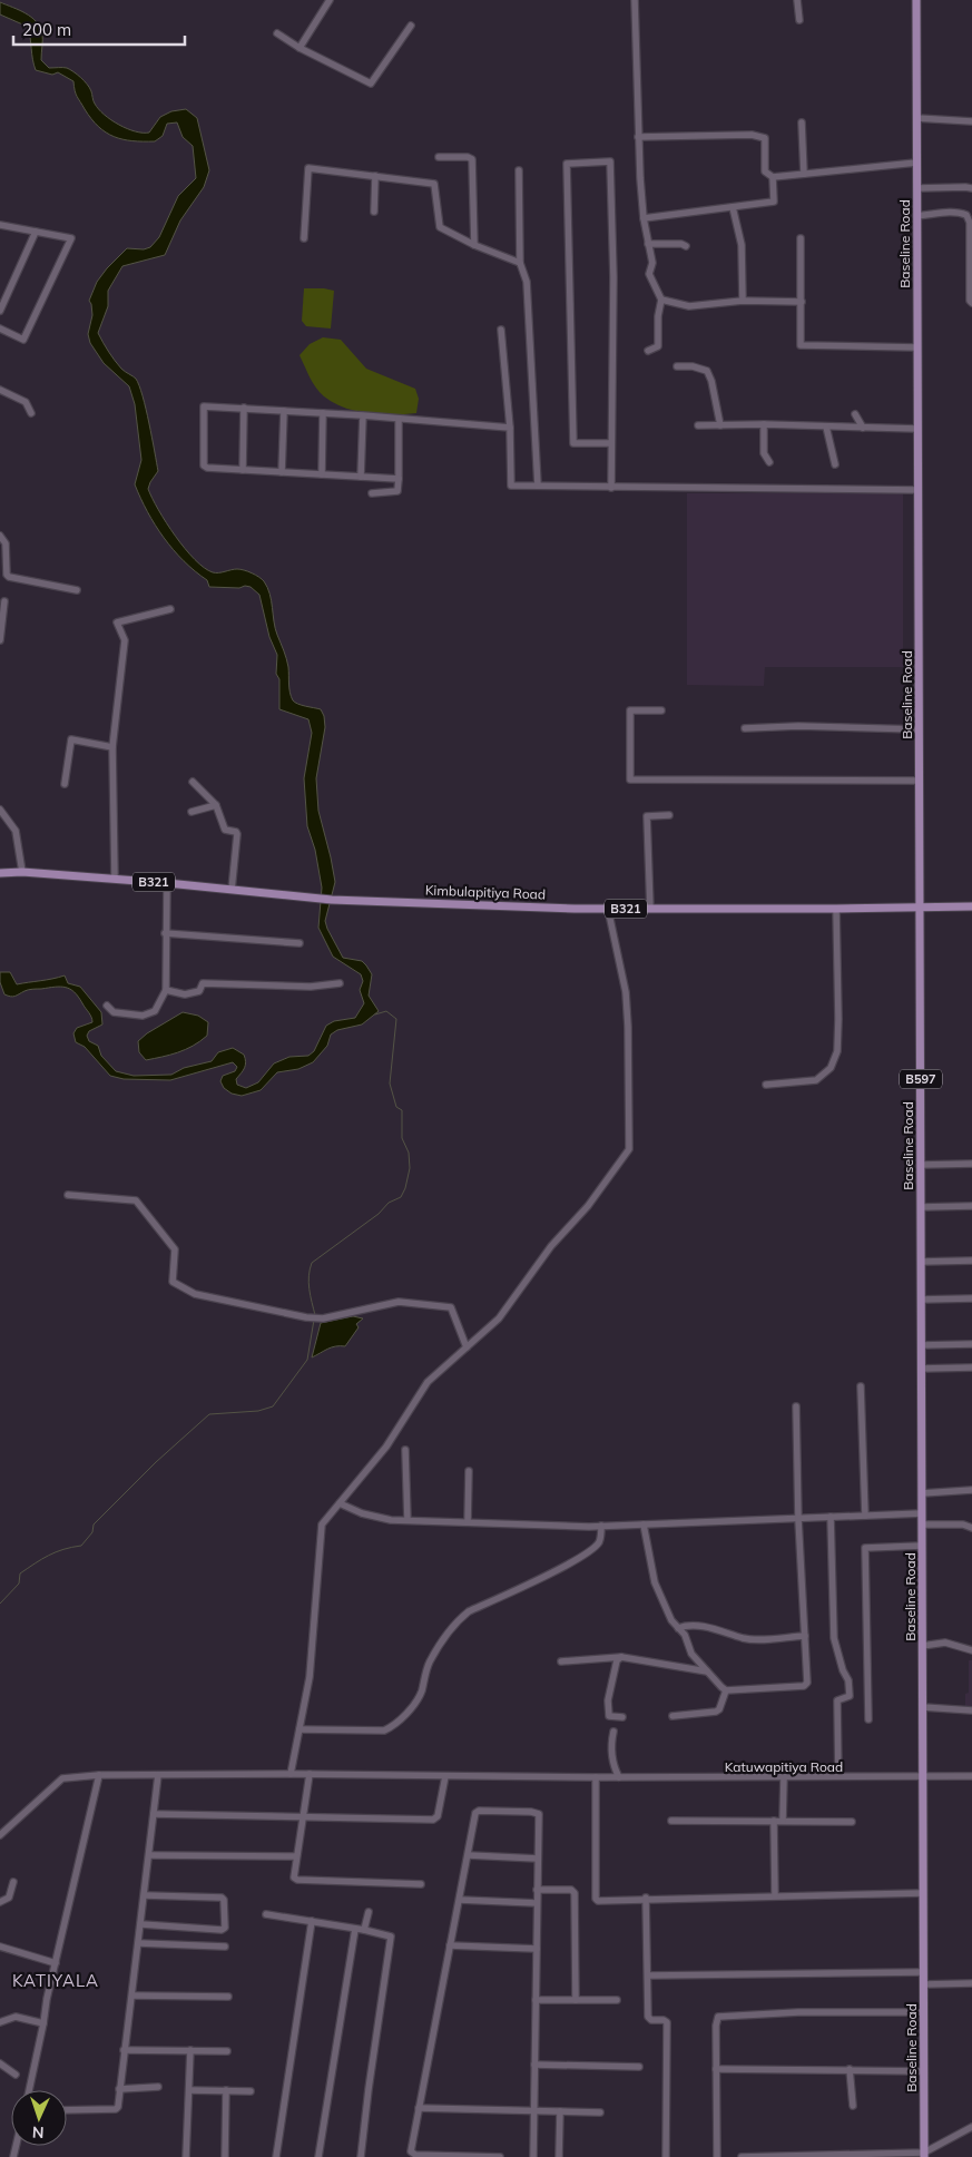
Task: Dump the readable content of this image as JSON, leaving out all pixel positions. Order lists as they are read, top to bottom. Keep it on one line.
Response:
{"streets":{"main road":["Baseline Road","B321","Kimbulapitiya Road","B597"],"street":["Katuwapitiya Road"]},"crossings":[["Baseline Road","Kimbulapitiya Road"],["Baseline Road","Katuwapitiya Road"]],"districts":["KATIYALA"],"scale_bar":"200 m","north":"bottom"}
